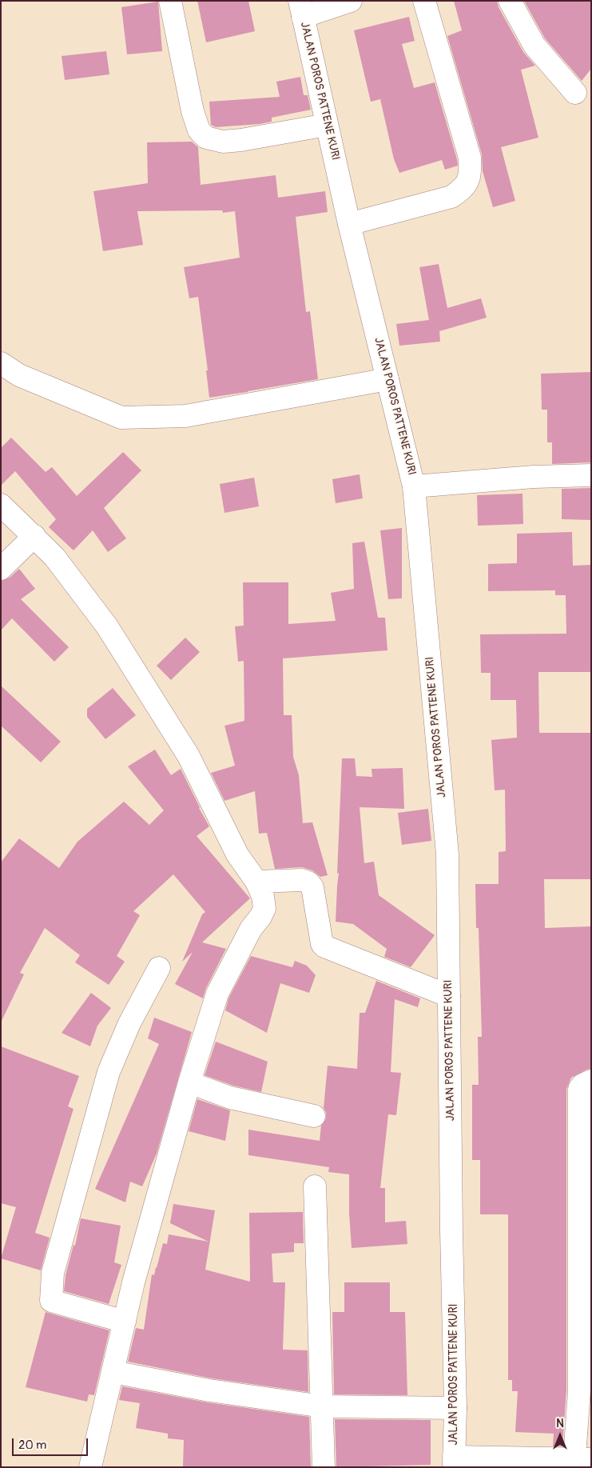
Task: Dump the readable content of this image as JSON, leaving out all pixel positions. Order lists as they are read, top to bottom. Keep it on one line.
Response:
{"streets":{"street":["JALAN POROS PATTENE KURI"]},"scale_bar":"20 m","north":"top"}
